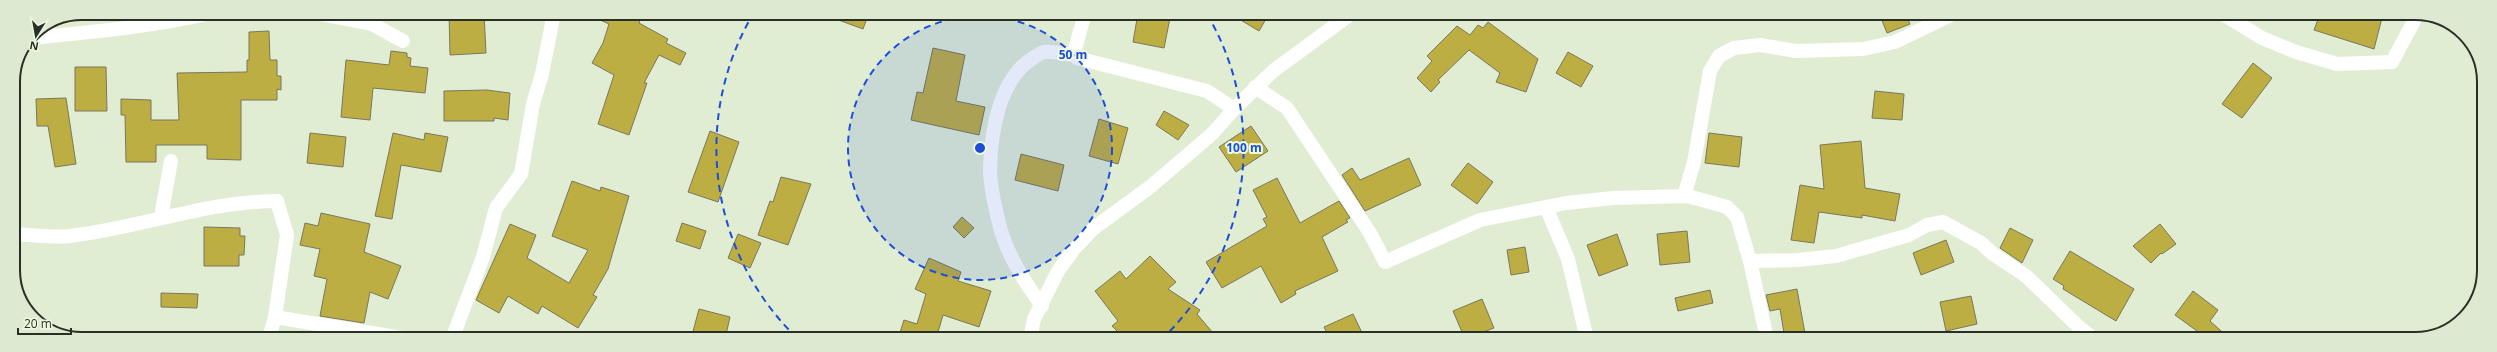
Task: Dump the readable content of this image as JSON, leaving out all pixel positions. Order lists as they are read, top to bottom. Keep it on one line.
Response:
{"scale_bar":"20 m","north":"bottom","rings":["50 m","100 m"]}
